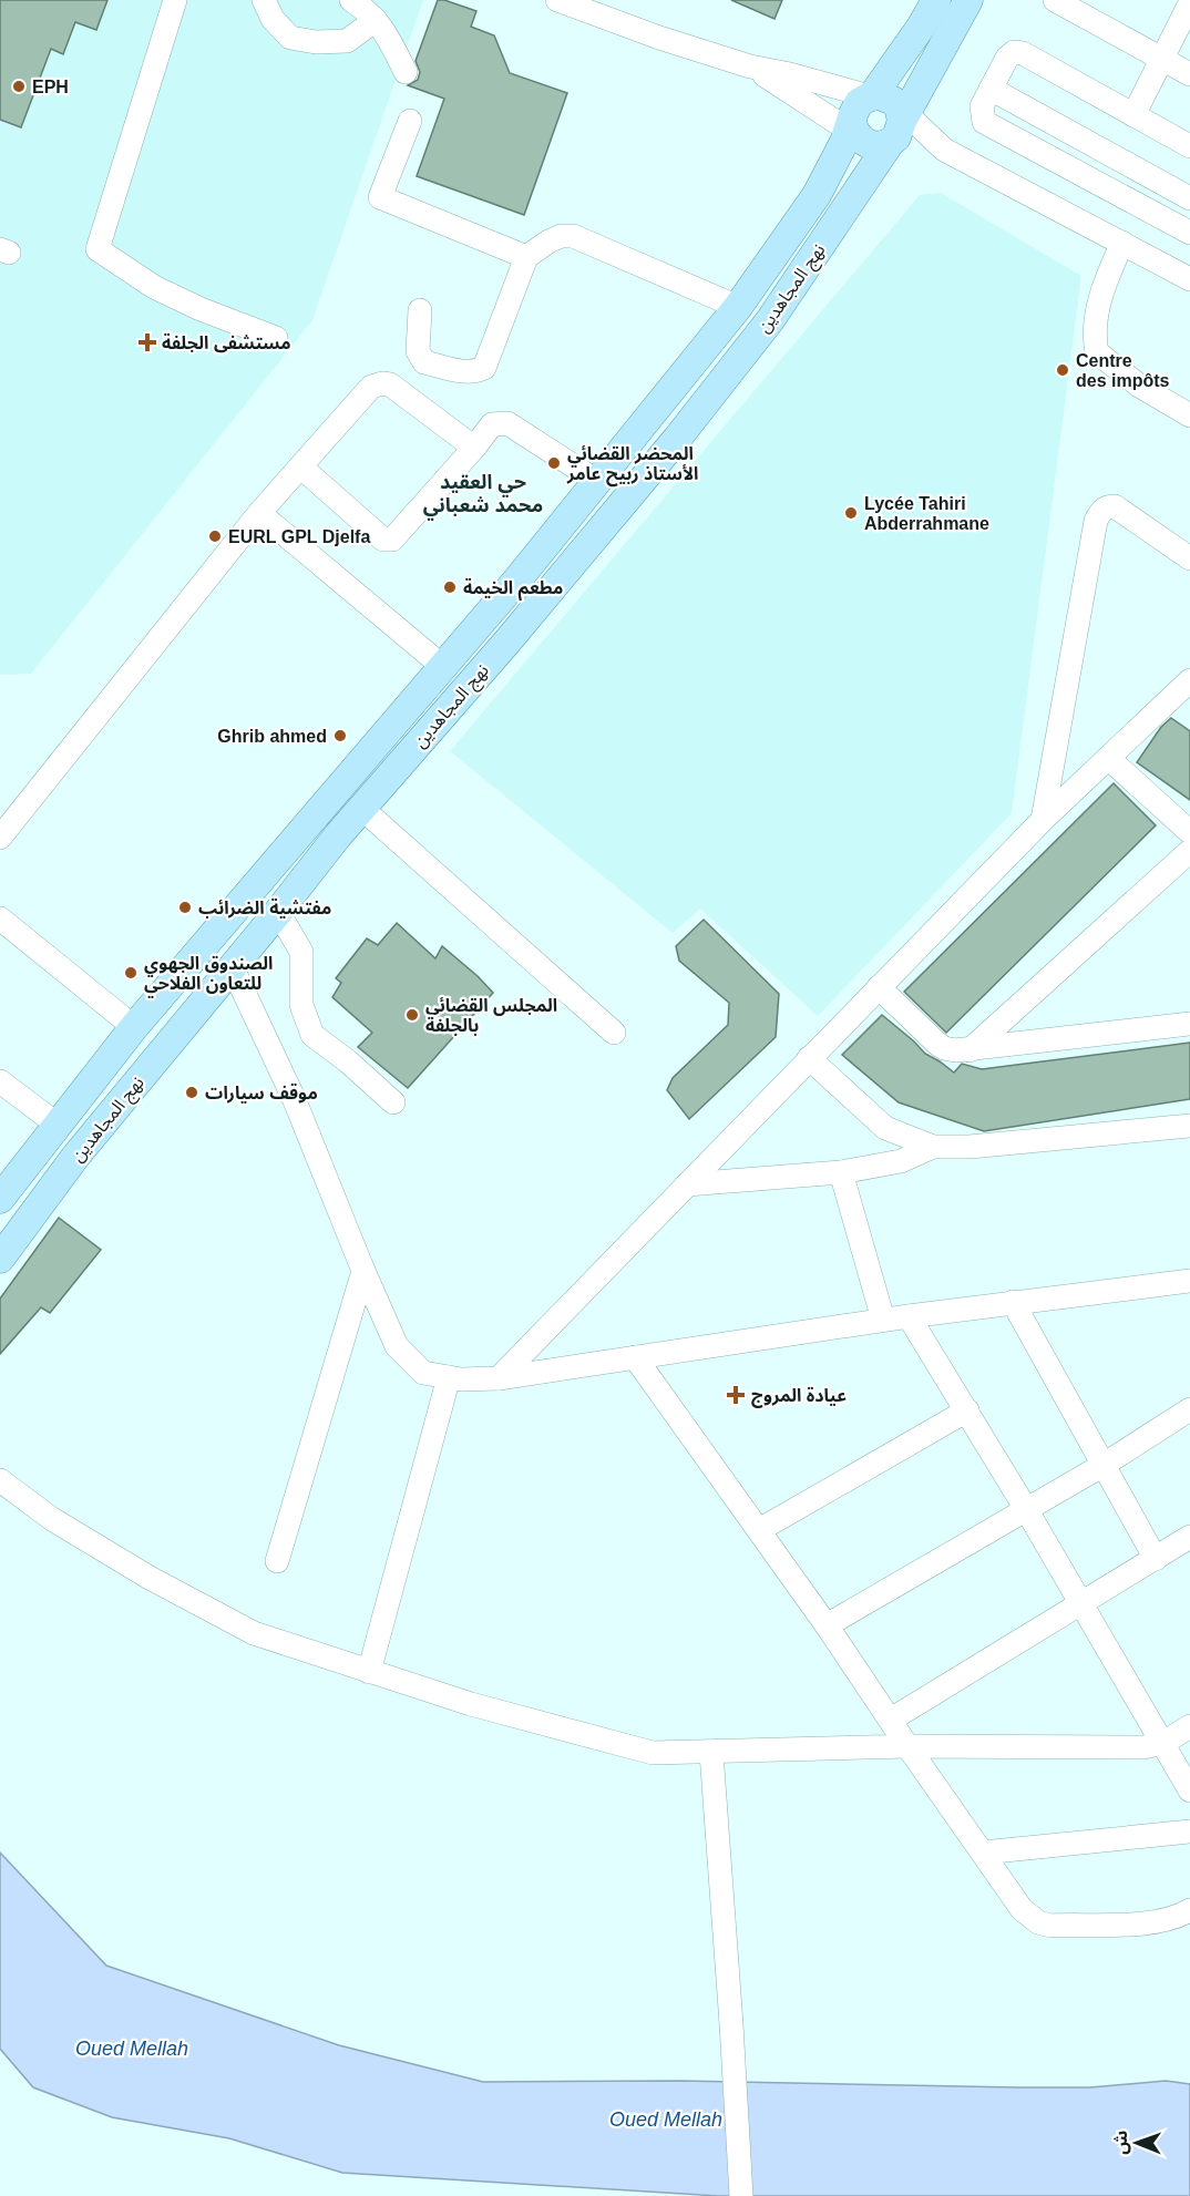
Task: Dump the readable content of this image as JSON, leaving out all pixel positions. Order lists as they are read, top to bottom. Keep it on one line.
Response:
{"streets":{"main road":["نهج المجاهدين"]},"districts":["حي العقيد محمد شعباني"],"water":["Oued Mellah"],"places":{"other":["EPH","Centre des impôts","المحضر القضائي الأستاذ ربيح عامر","Lycée Tahiri Abderrahmane","EURL GPL Djelfa","مطعم الخيمة","Ghrib ahmed","مفتشية الضرائب","الصندوق الجهوي للتعاون الفلاحي","المجلس القضائي بالجلفة","موقف سيارات"],"health":["مستشفى الجلفة","عيادة المروج"]},"north":"left"}
